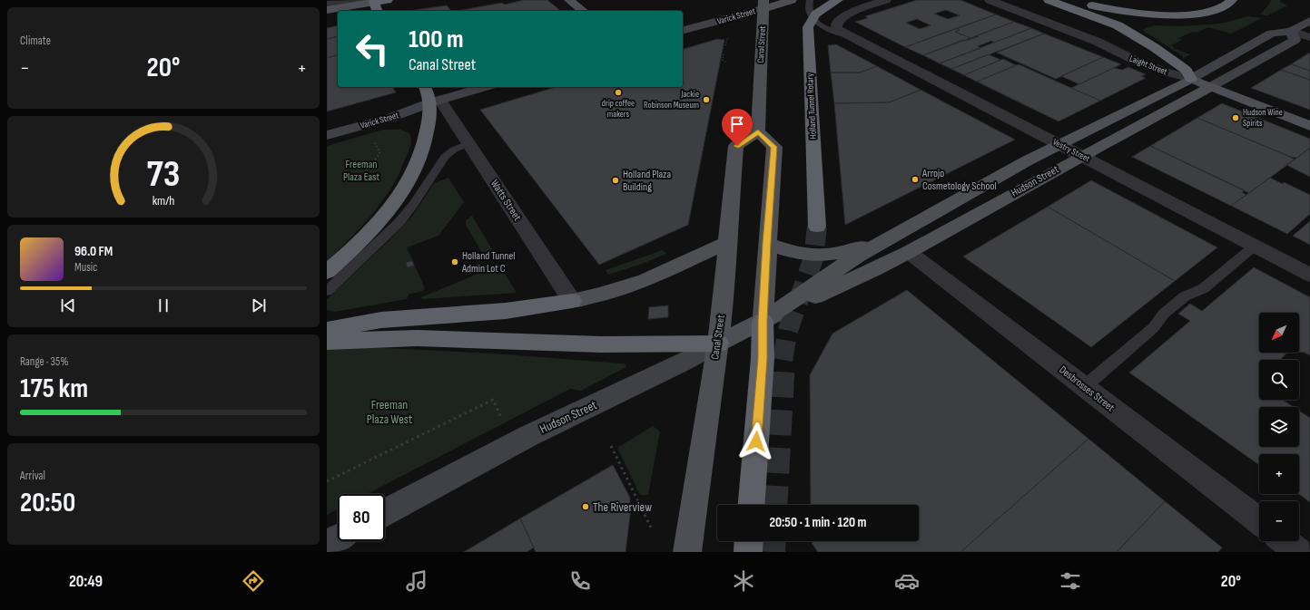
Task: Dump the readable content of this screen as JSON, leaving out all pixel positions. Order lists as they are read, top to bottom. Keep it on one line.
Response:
{"streets":{"highway":["Holland Tunnel Rotary","Watts Street"],"main road":["Varick Street","Canal Street","Laight Street","Hudson Street"],"street":["Vestry Street","Desbrosses Street"]},"crossings":[["Varick Street","Canal Street"],["Varick Street","Watts Street"],["Canal Street","Hudson Street"],["Laight Street","Hudson Street"],["Vestry Street","Hudson Street"],["Hudson Street","Desbrosses Street"]],"parks":["Freeman Plaza East","Freeman Plaza West"],"places":["drip coffee makers","Jackie Robinson Museum","Hudson Wine Spirits","Arrojo Cosmetology School","Holland Plaza Building","Holland Tunnel Admin Lot C","The Riverview"],"north":"bottom left","page":{"tile":["Climate",["Range · 35%","175 km"],["Arrival","20:50"]],"turn":["100 m","Canal Street"],"heat":["−","20°","+"],"song":["96.0 FM","Music"],"map_buttons":["+","−"],"limit":"80","trip":"20:50 · 1 min · 120 m","tabs":["20:49","20°"],"gauge":["73","km/h"]}}
